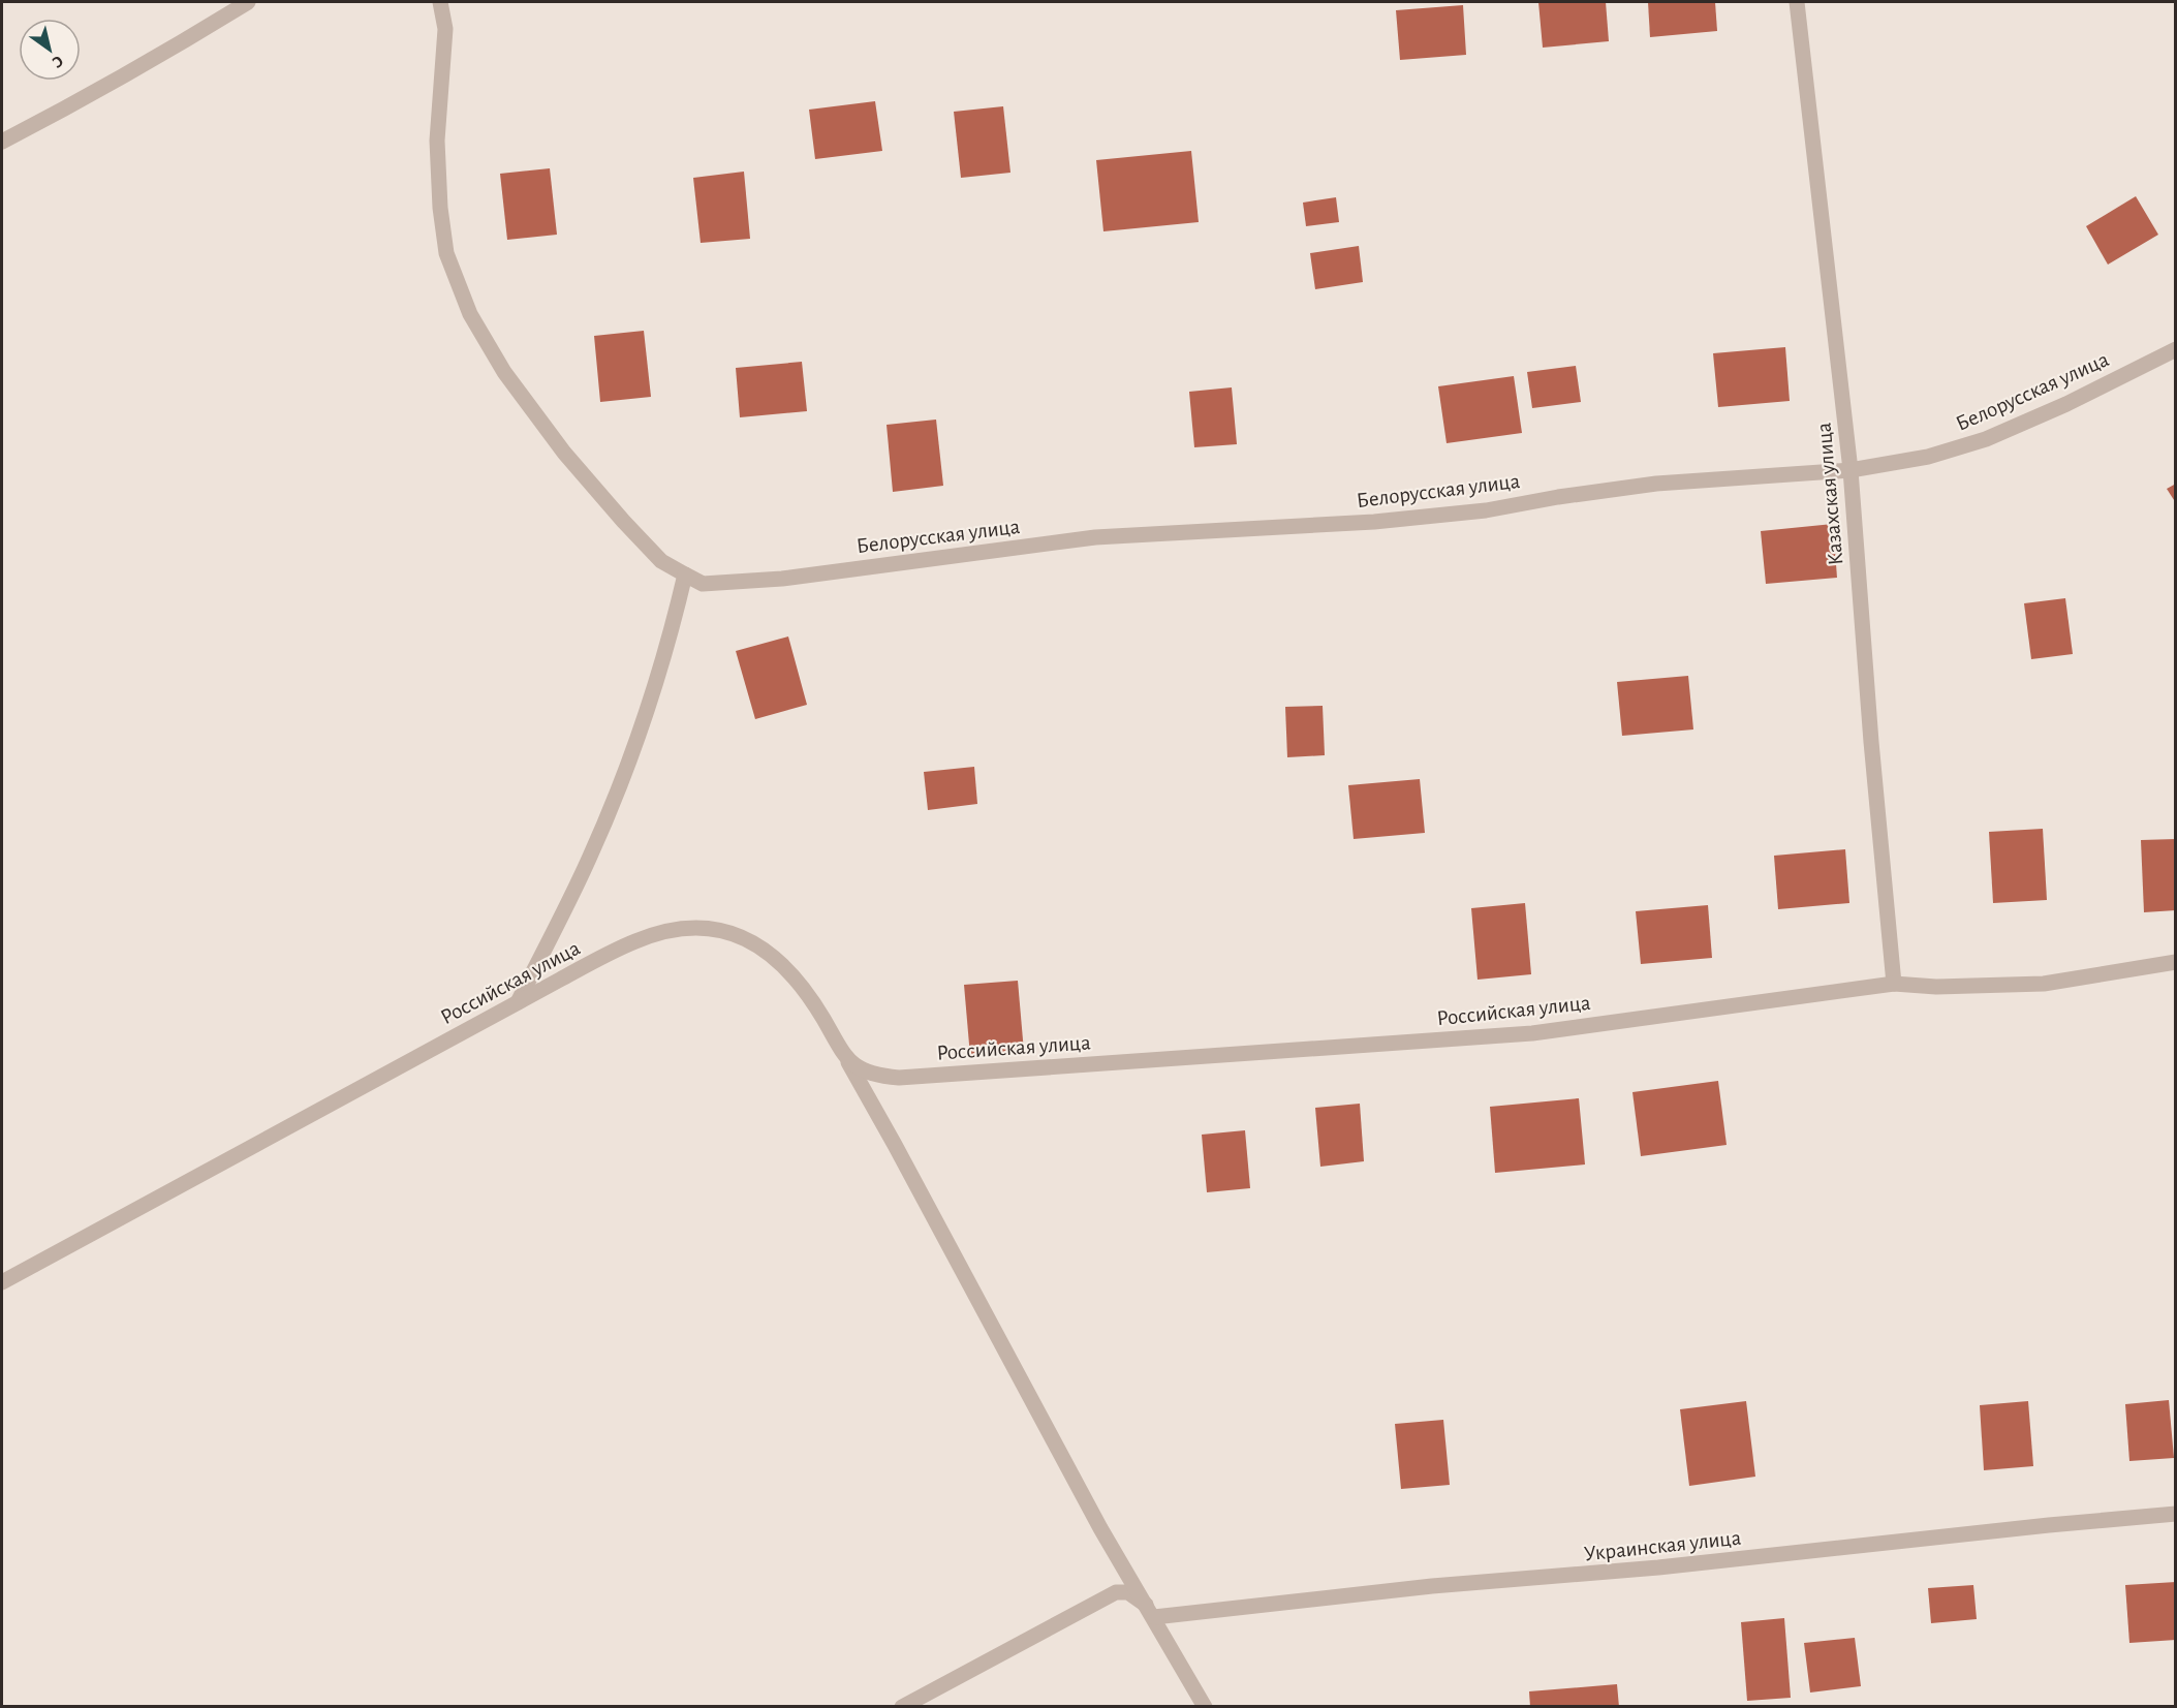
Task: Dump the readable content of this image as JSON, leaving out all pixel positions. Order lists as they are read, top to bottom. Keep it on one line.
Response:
{"streets":{"street":["Белорусская улица","Казахская улица","Российская улица","Украинская улица"]},"crossings":[["Белорусская улица","Казахская улица"],["Казахская улица","Российская улица"]],"north":"bottom right"}
